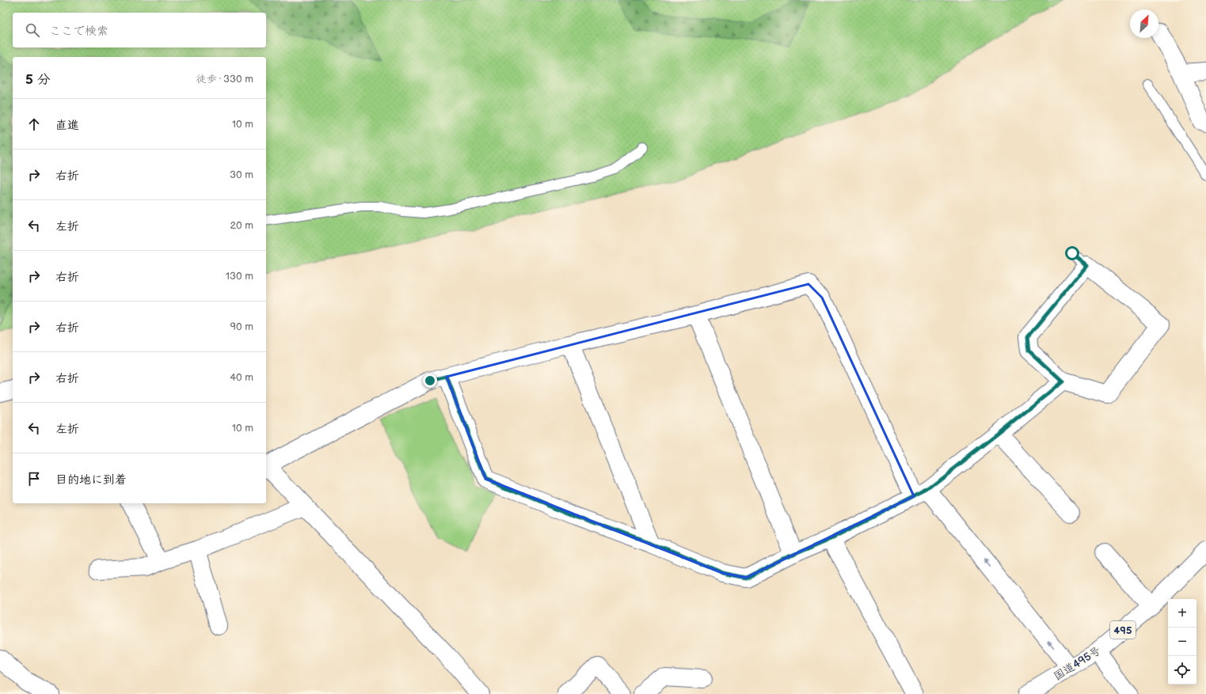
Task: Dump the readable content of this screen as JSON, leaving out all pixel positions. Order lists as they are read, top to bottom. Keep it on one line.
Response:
{"streets":{"main road":["495","国道495号"]},"north":"top right","page":{"search":"ここで検索","heading":["5 分","徒歩 · 330 m"],"list":[["直進","10 m"],["右折","30 m"],["左折","20 m"],["右折","130 m"],["右折","90 m"],["右折","40 m"],["左折","10 m"],"目的地に到着"],"map_buttons":["+","−"]}}
